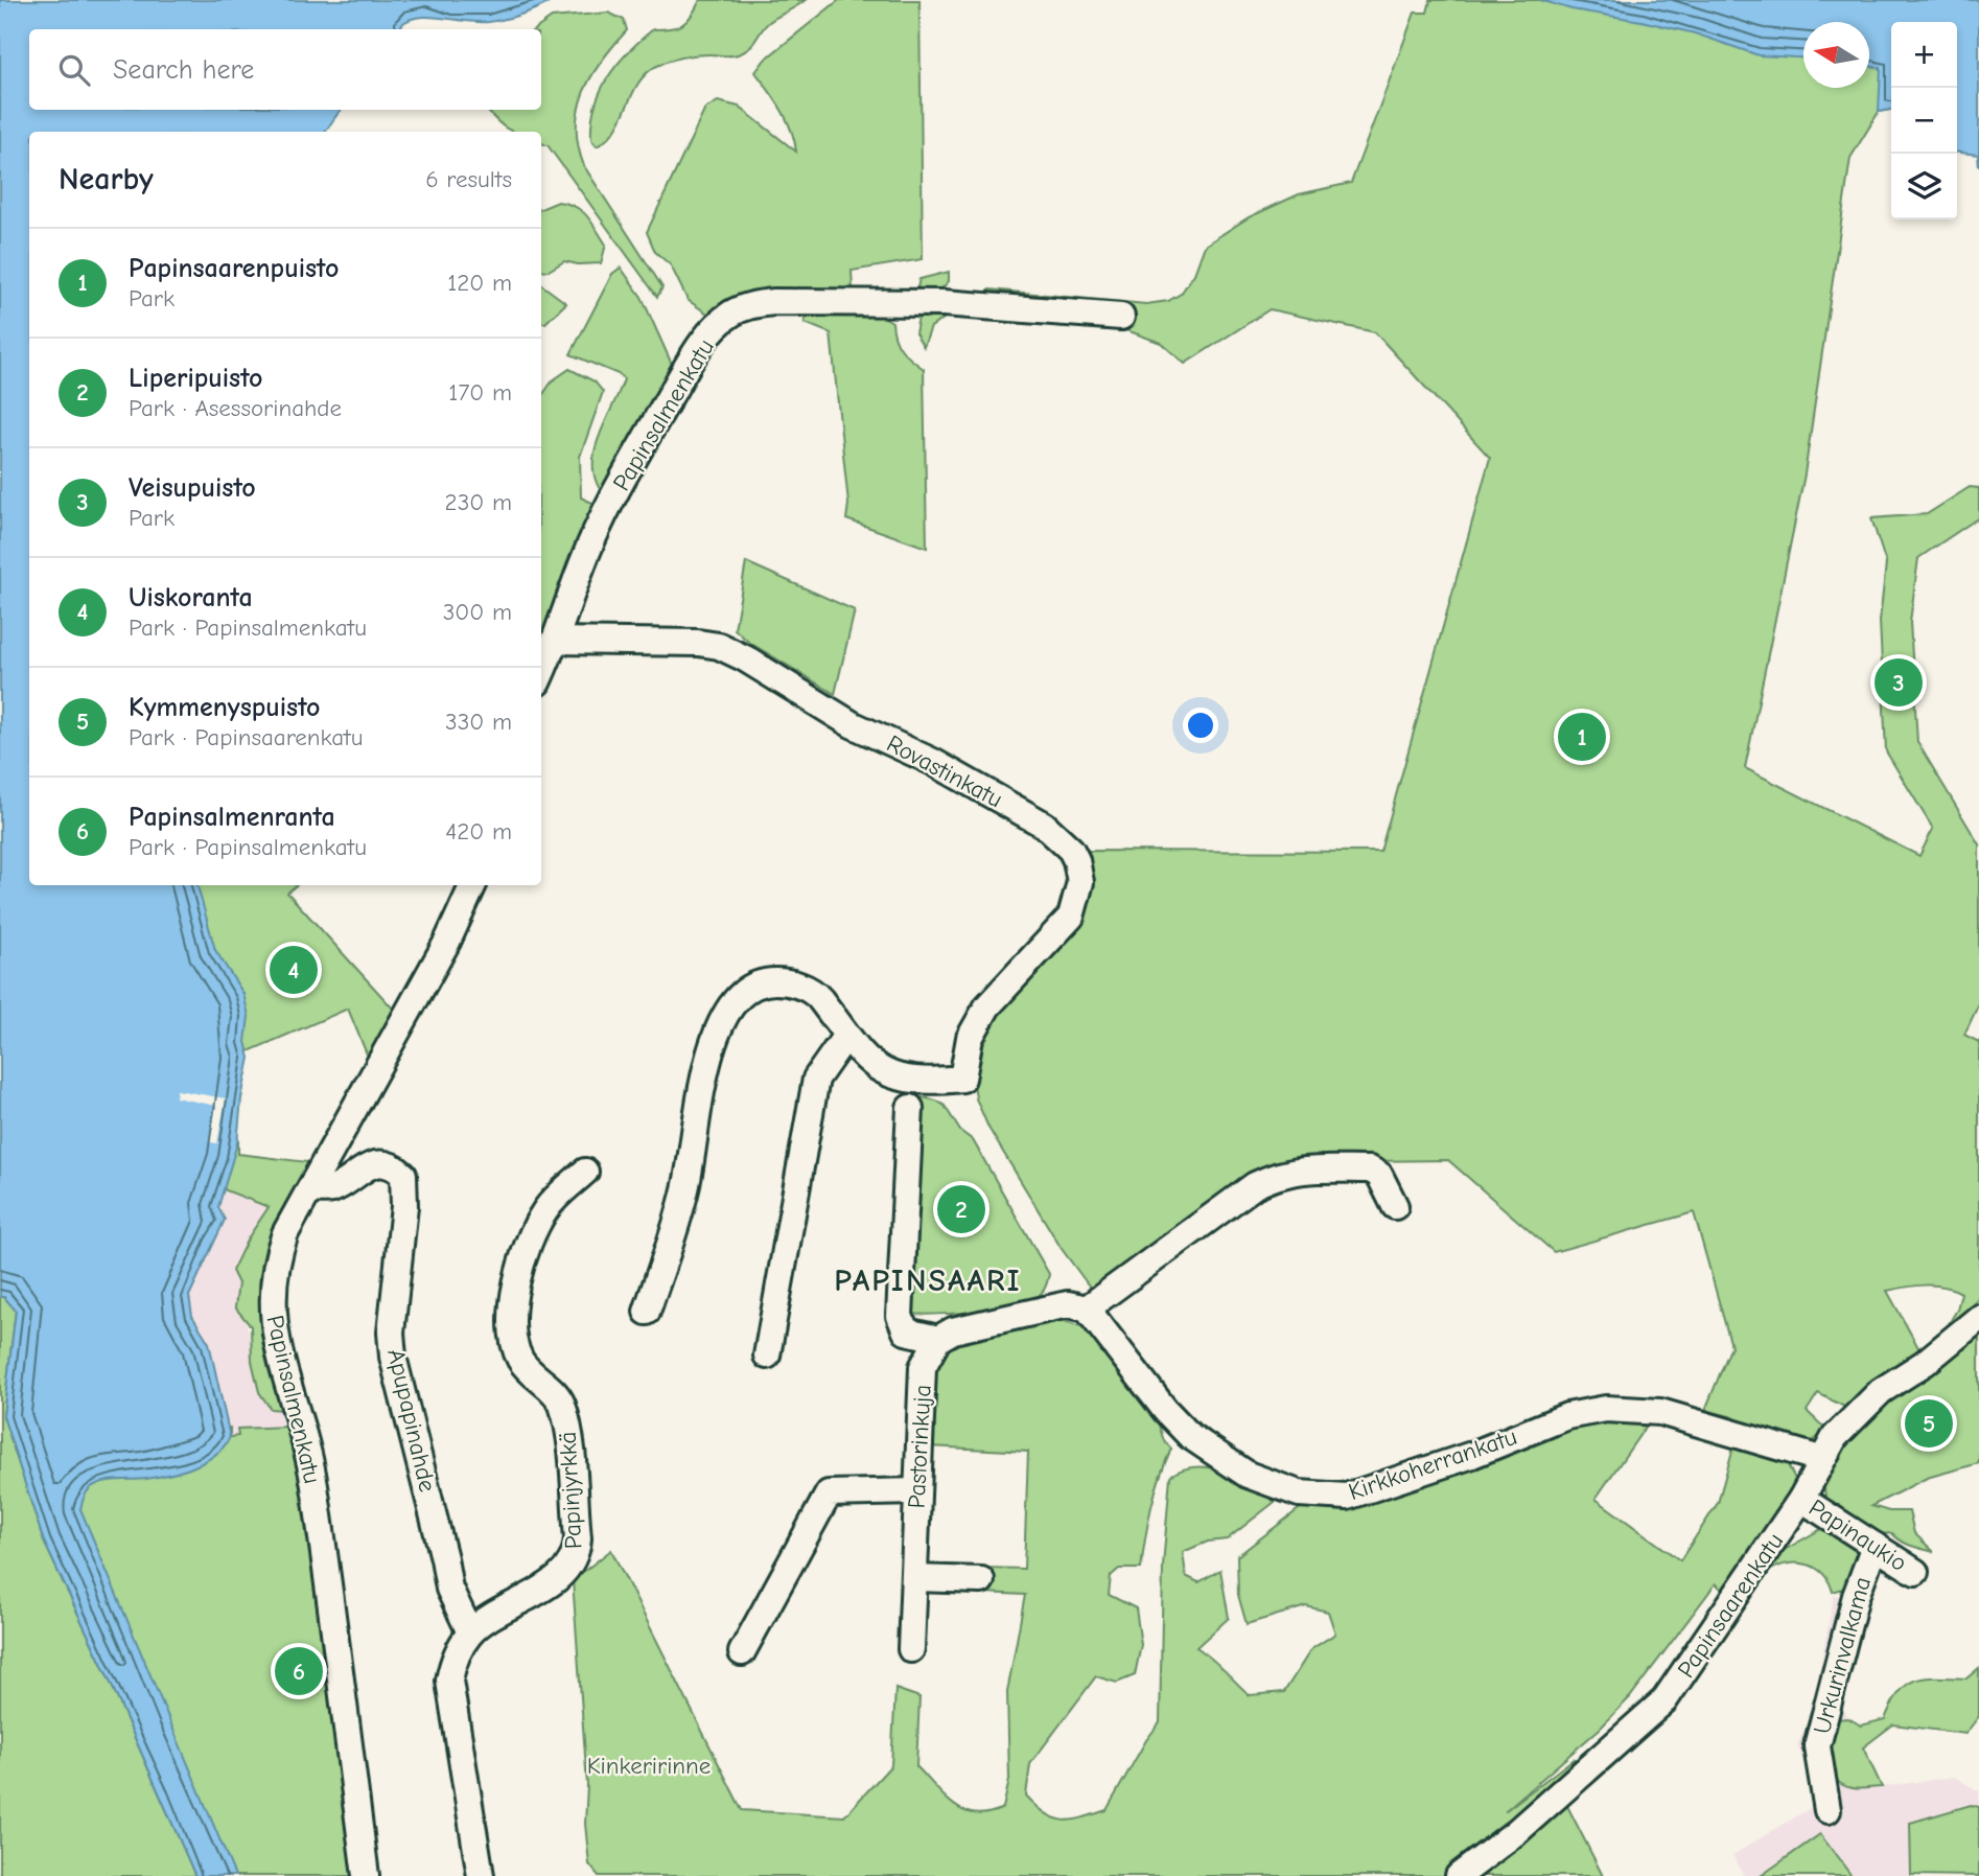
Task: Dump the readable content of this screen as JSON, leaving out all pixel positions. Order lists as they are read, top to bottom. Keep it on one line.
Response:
{"streets":{"street":["Papinsalmenkatu","Rovastinkatu","Apupapinahde","Pastorinkuja","Kirkkoherrankatu","Papinjyrkkä","Papinaukio","Papinsaarenkatu","Urkurinvalkama"]},"crossings":[["Papinsalmenkatu","Rovastinkatu"],["Papinsalmenkatu","Apupapinahde"],["Apupapinahde","Papinjyrkkä"],["Kirkkoherrankatu","Papinsaarenkatu"],["Papinaukio","Papinsaarenkatu"],["Papinaukio","Urkurinvalkama"]],"districts":["PAPINSAARI"],"parks":["Kinkeririnne"],"north":"left","page":{"map_buttons":["+","−"],"search":"Search here","heading":["Nearby","6 results"],"list":[{"mark":"1","name":"Papinsaarenpuisto","note":"Park","value":"120 m"},{"mark":"2","name":"Liperipuisto","note":"Park · Asessorinahde","value":"170 m"},{"mark":"3","name":"Veisupuisto","note":"Park","value":"230 m"},{"mark":"4","name":"Uiskoranta","note":"Park · Papinsalmenkatu","value":"300 m"},{"mark":"5","name":"Kymmenyspuisto","note":"Park · Papinsaarenkatu","value":"330 m"},{"mark":"6","name":"Papinsalmenranta","note":"Park · Papinsalmenkatu","value":"420 m"}],"pins":["3","1","4","2","5","6"]}}
